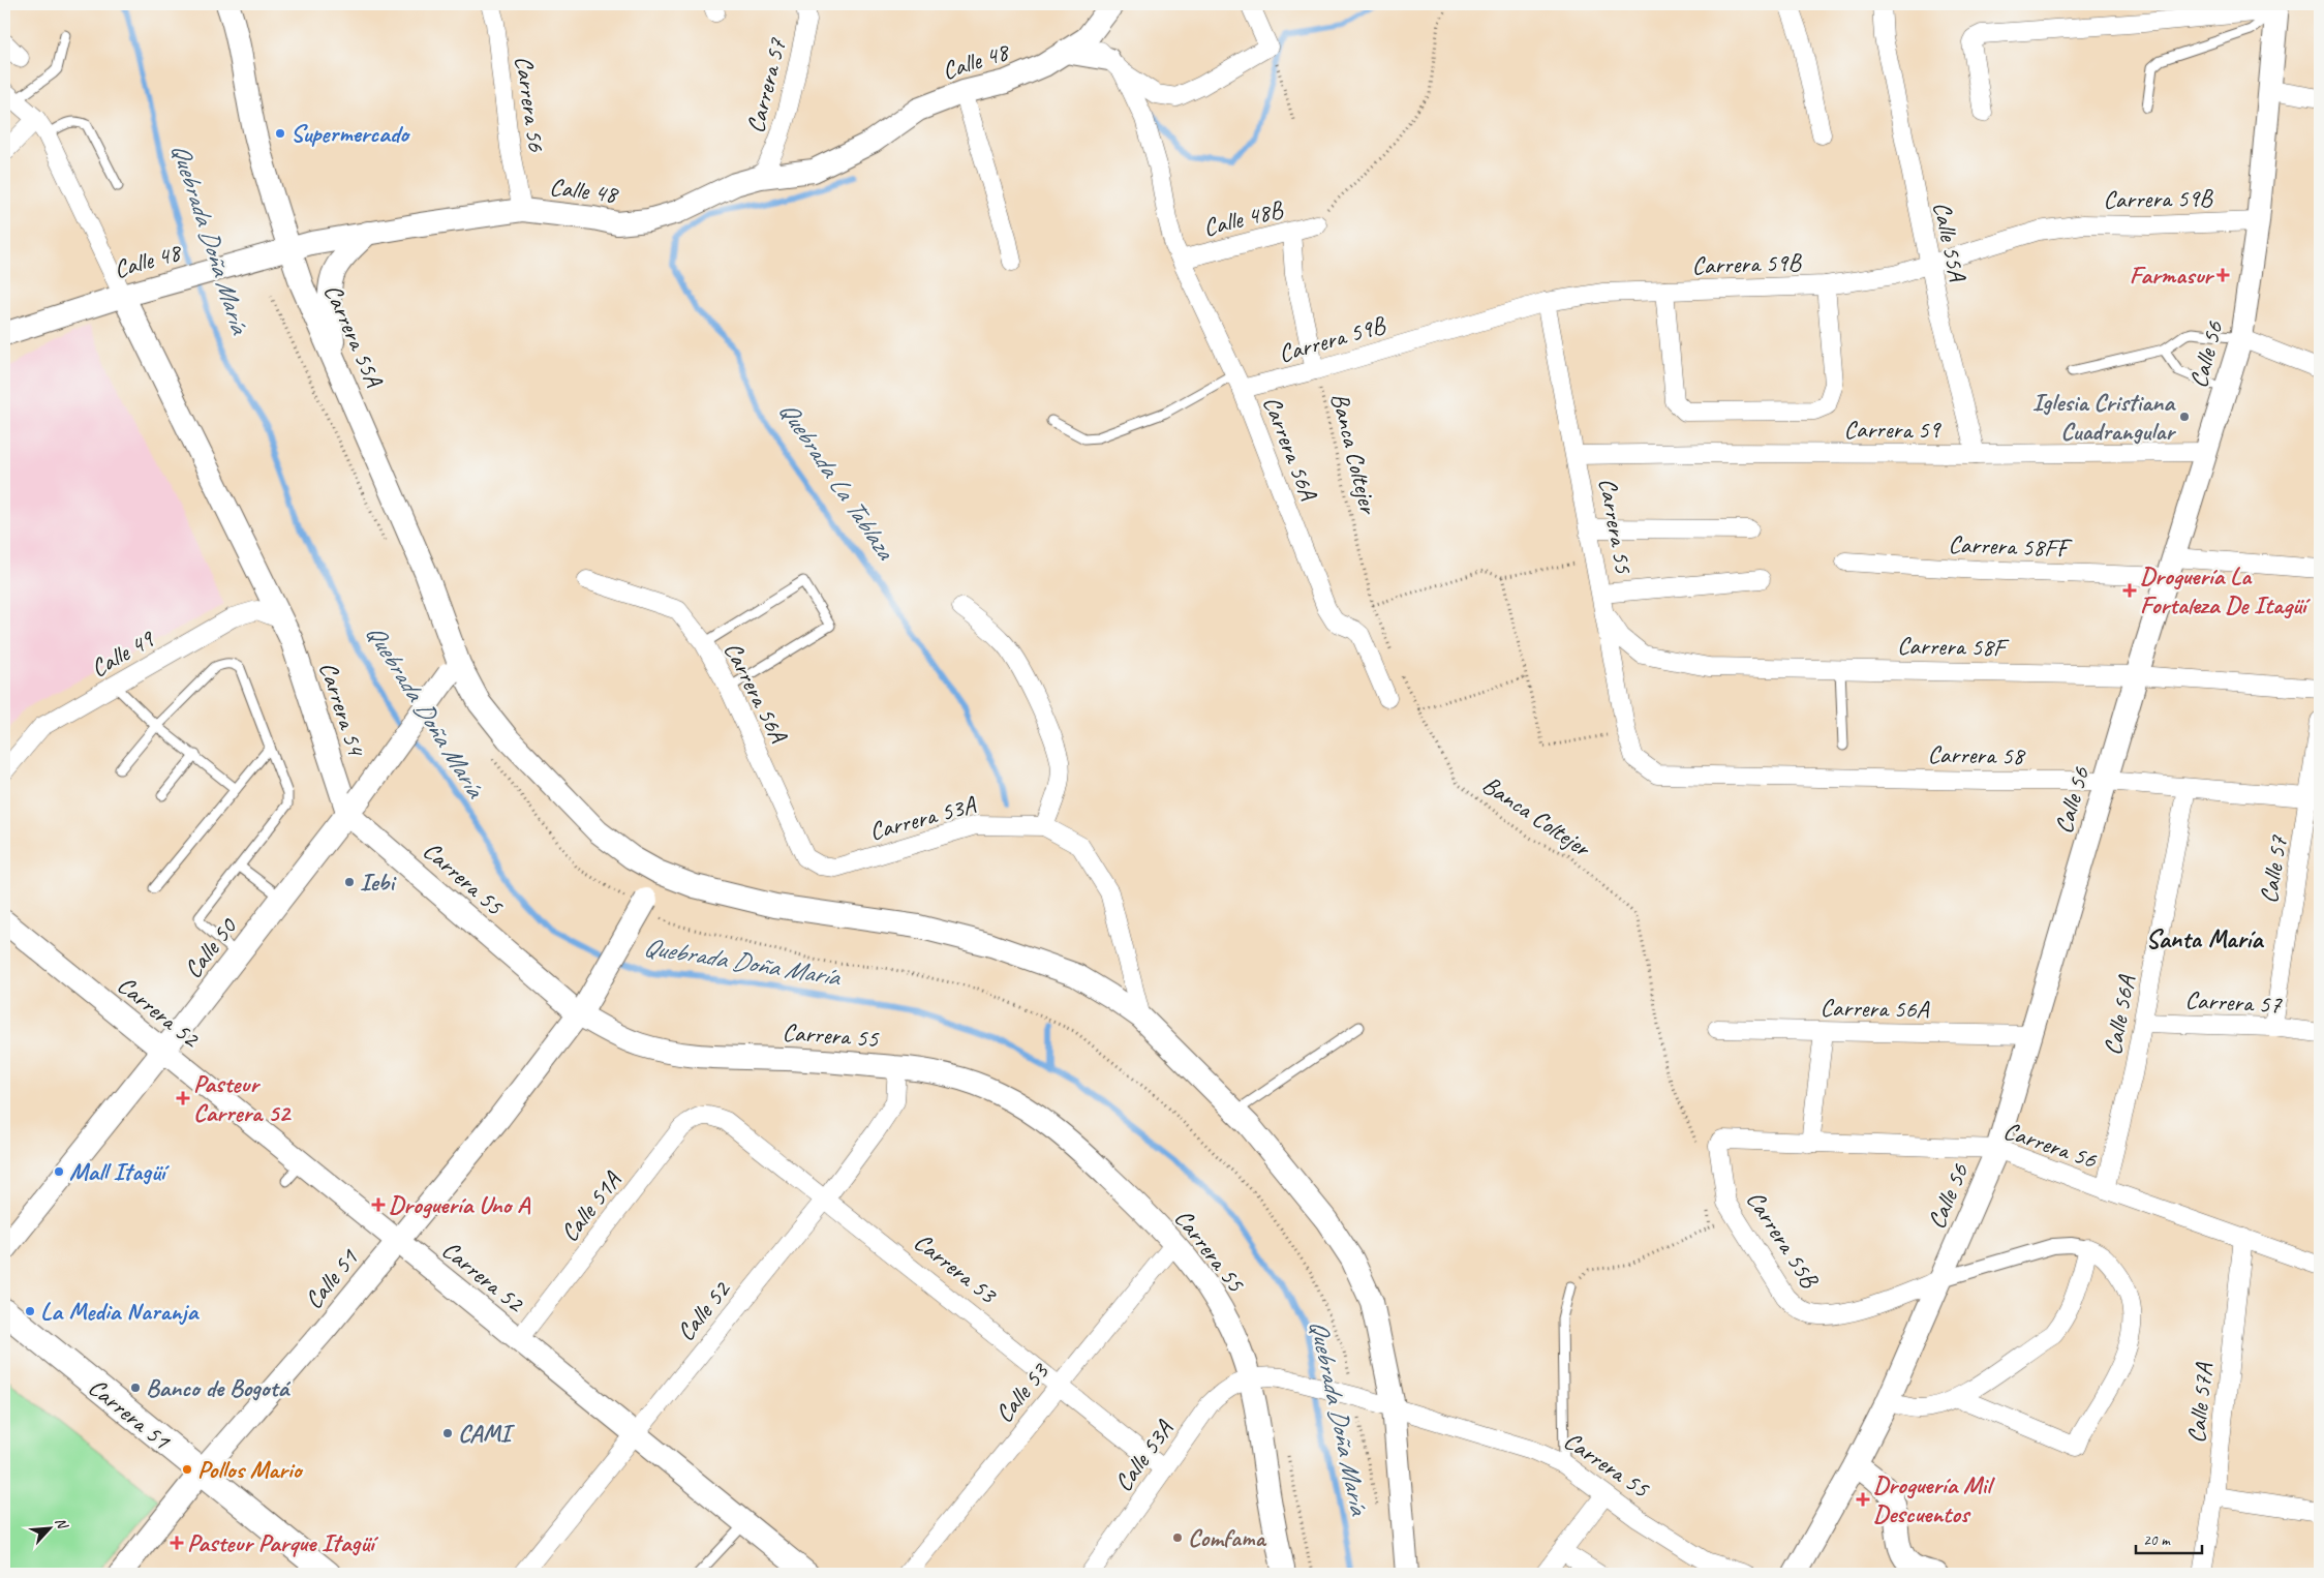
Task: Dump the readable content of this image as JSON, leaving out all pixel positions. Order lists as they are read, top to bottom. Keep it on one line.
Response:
{"streets":{"main road":["Carrera 51"],"street":["Calle 48","Carrera 57","Carrera 56","Carrera 59B","Calle 48B","Calle 55A","Carrera 55A","Calle 56","Carrera 59","Carrera 56A","Carrera 55","Carrera 58FF","Carrera 58F","Calle 49","Carrera 54","Carrera 58","Carrera 53A","Calle 57","Calle 50","Carrera 52","Calle 56A","Calle 51A","Carrera 55B","Carrera 53","Calle 51","Calle 52","Calle 53","Calle 57A","Calle 53A"],"path":["Banca Coltejer"]},"crossings":[["Calle 48","Carrera 57"],["Calle 48","Carrera 56"],["Calle 48","Carrera 55A"],["Calle 48","Carrera 56A"],["Calle 48","Carrera 54"],["Carrera 57","Calle 57"],["Carrera 57","Calle 56A"],["Carrera 56","Calle 56"],["Carrera 56","Calle 56A"],["Carrera 56","Carrera 55B"],["Carrera 56","Calle 57A"],["Carrera 59B","Calle 55A"],["Carrera 59B","Calle 56"],["Carrera 59B","Carrera 56A"],["Carrera 59B","Banca Coltejer"],["Carrera 59B","Carrera 55"],["Calle 48B","Carrera 56A"],["Calle 55A","Carrera 59"],["Carrera 55A","Carrera 55"],["Carrera 55A","Carrera 53A"],["Carrera 55A","Calle 50"],["Carrera 55A","Calle 51"],["Calle 56","Carrera 59"],["Calle 56","Carrera 56A"],["Calle 56","Carrera 58FF"],["Calle 56","Carrera 58F"],["Calle 56","Carrera 58"],["Calle 56","Carrera 55B"],["Carrera 59","Carrera 55"],["Carrera 56A","Carrera 53A"],["Carrera 55","Carrera 58F"],["Carrera 55","Carrera 54"],["Carrera 55","Carrera 58"],["Carrera 55","Calle 50"],["Carrera 55","Calle 51"],["Carrera 55","Calle 52"],["Carrera 55","Calle 53"],["Carrera 55","Calle 53A"],["Calle 49","Carrera 54"],["Carrera 54","Calle 50"],["Carrera 58","Calle 57"],["Carrera 58","Calle 56A"],["Calle 50","Carrera 52"],["Carrera 52","Calle 51A"],["Carrera 52","Calle 51"],["Carrera 52","Calle 52"],["Calle 51A","Carrera 53"],["Carrera 53","Calle 52"],["Carrera 53","Calle 53"],["Carrera 53","Calle 53A"],["Calle 51","Carrera 51"]],"districts":["Santa María"],"water":["Quebrada Doña María","Quebrada La Tablaza"],"places":{"other":["Supermercado","Iglesia Cristiana Cuadrangular","Iebi","Mall Itagüí","La Media Naranja","Banco de Bogotá","CAMI","Pollos Mario","Comfama"],"health":["Farmasur","Droguería La Fortaleza De Itagüí","Pasteur Carrera 52","Droguería Uno A","Droguería Mil Descuentos","Pasteur Parque Itagüí"]},"scale_bar":"20 m","north":"top right"}
